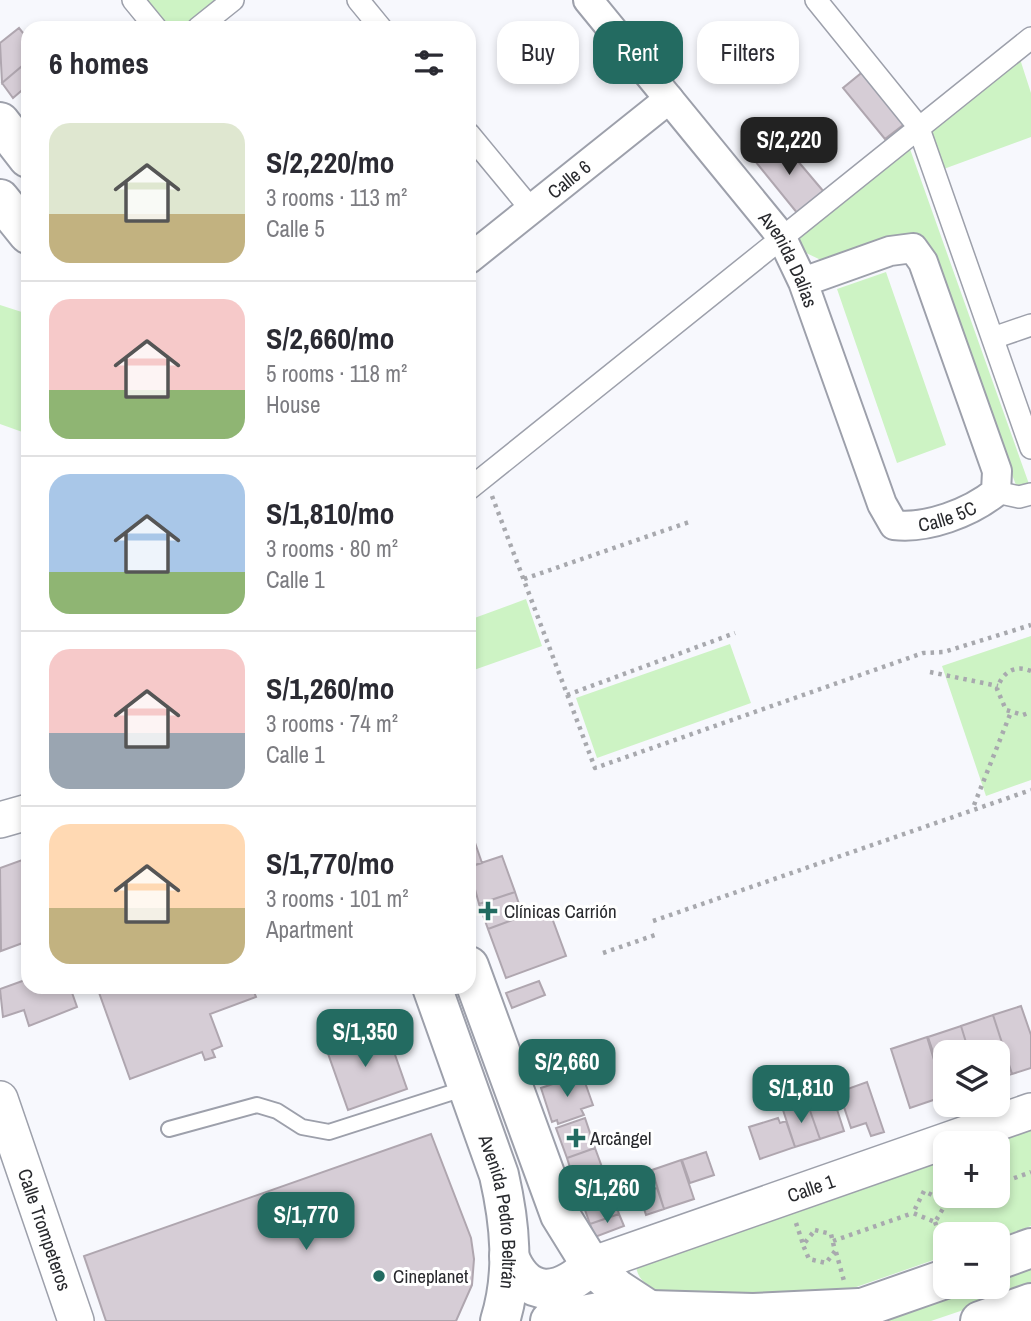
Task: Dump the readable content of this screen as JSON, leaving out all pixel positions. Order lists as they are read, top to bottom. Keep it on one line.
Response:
{"streets":{"main road":["Avenida Pedro Beltrán"],"street":["Calle 6","Avenida Dalias","Calle 5C","Calle 1","Calle Trompeteros"]},"crossings":[["Calle 6","Avenida Dalias"],["Avenida Dalias","Calle 5C"]],"places":{"health":["Clínicas Carrión","Arcångel"],"other":["Cineplanet"]},"page":{"chip":["Buy","Rent","Filters"],"heading":"6 homes","list":[{"name":"S/2,220/mo","note":"3 rooms · 113 m² · Calle 5"},{"name":"S/2,660/mo","note":"5 rooms · 118 m² · House"},{"name":"S/1,810/mo","note":"3 rooms · 80 m² · Calle 1"},{"name":"S/1,260/mo","note":"3 rooms · 74 m² · Calle 1"},{"name":"S/1,770/mo","note":"3 rooms · 101 m² · Apartment"}],"price":["S/2,220","S/1,350","S/2,660","S/1,810","S/1,260","S/1,770"],"map_buttons":["+","−"]}}
